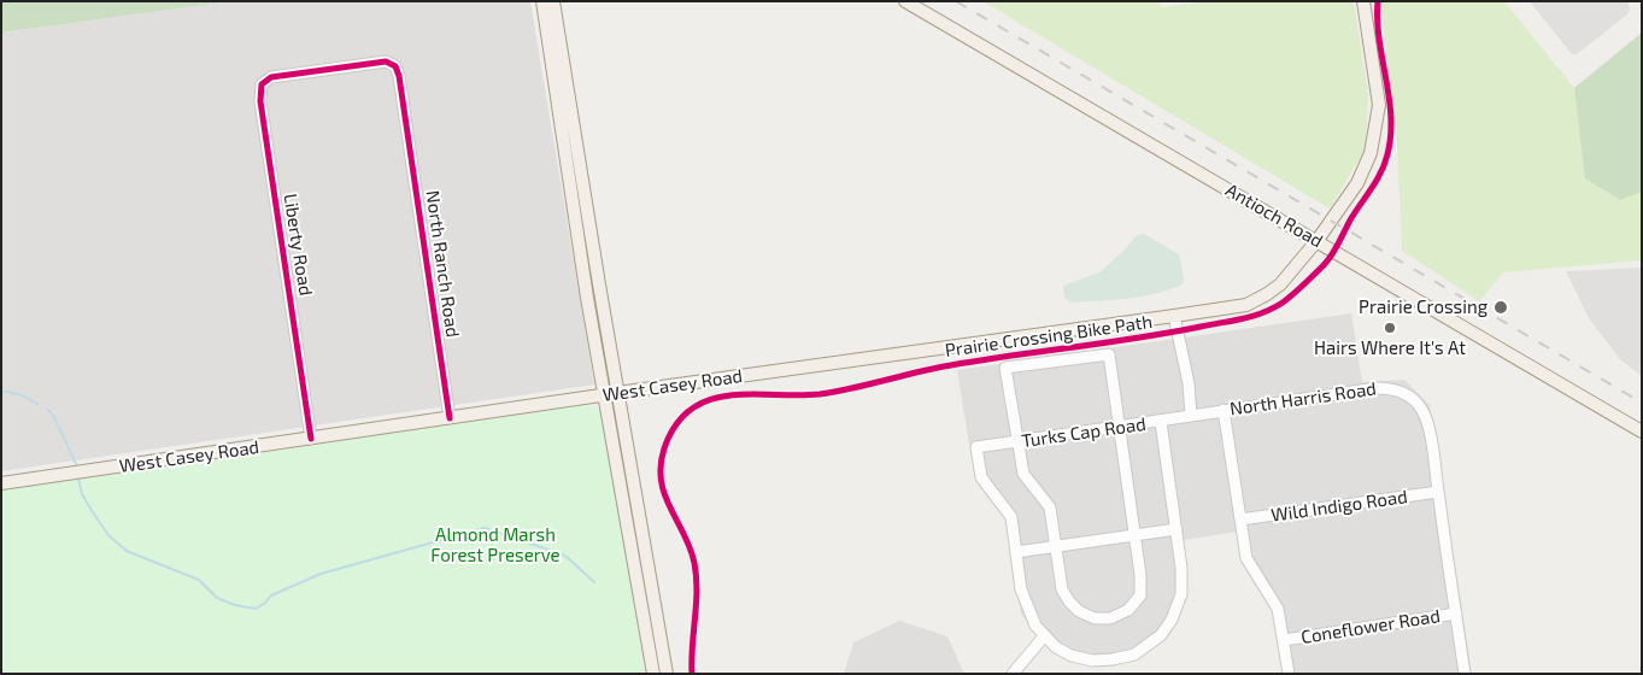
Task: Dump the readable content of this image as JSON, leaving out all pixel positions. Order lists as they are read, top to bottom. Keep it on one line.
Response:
{"streets":{"main road":["Antioch Road","West Casey Road"],"street":["Liberty Road","North Ranch Road","North Harris Road","Turks Cap Road","Wild Indigo Road","Coneflower Road"],"cycle path":["Prairie Crossing Bike Path"]},"crossings":[["Antioch Road","West Casey Road"],["Liberty Road","North Ranch Road"],["Liberty Road","West Casey Road"],["North Ranch Road","West Casey Road"],["North Harris Road","Turks Cap Road"],["North Harris Road","Wild Indigo Road"],["North Harris Road","Coneflower Road"]],"parks":["Almond Marsh Forest Preserve"],"places":["Prairie Crossing","Hairs Where It's At"]}
